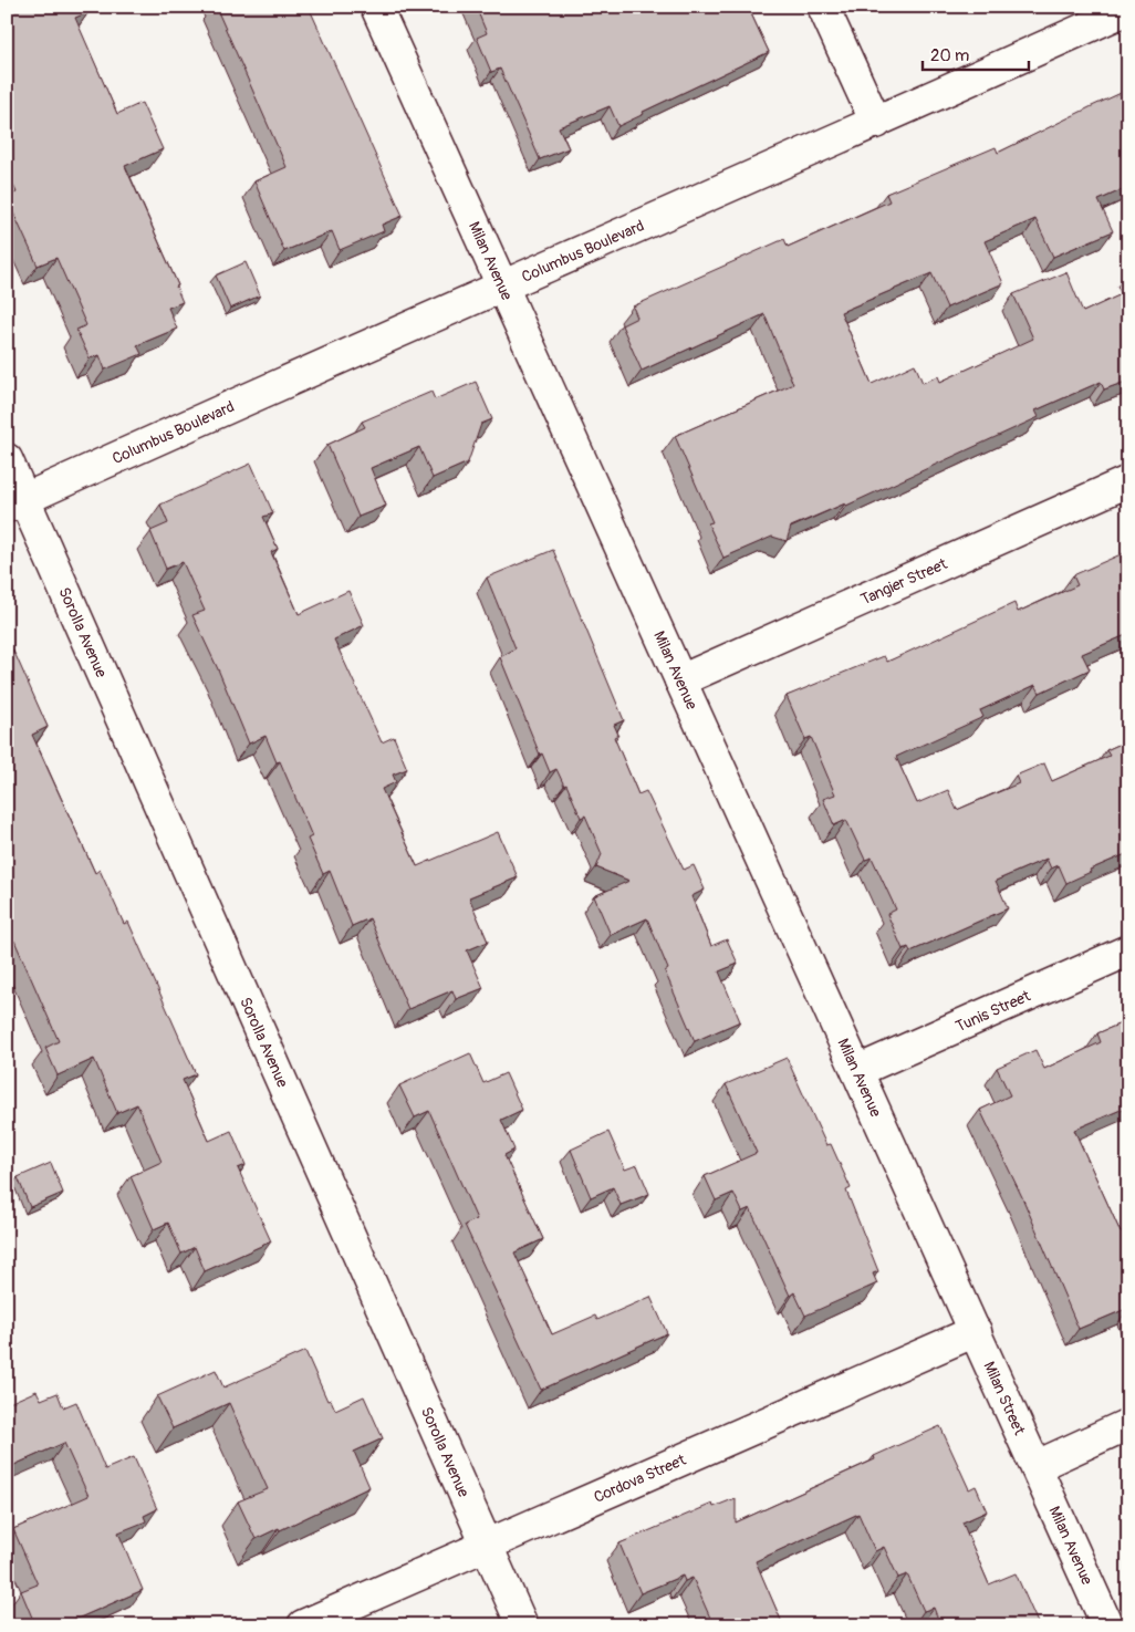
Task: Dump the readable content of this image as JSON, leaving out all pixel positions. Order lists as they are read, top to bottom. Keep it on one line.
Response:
{"streets":{"street":["Columbus Boulevard","Milan Avenue","Tangier Street","Sorolla Avenue","Tunis Street","Milan Street","Cordova Street"]},"crossings":[["Columbus Boulevard","Milan Avenue"],["Columbus Boulevard","Sorolla Avenue"],["Milan Avenue","Tangier Street"],["Milan Avenue","Tunis Street"],["Milan Avenue","Milan Street"],["Milan Avenue","Cordova Street"],["Sorolla Avenue","Cordova Street"],["Milan Street","Cordova Street"]],"scale_bar":"20 m"}
